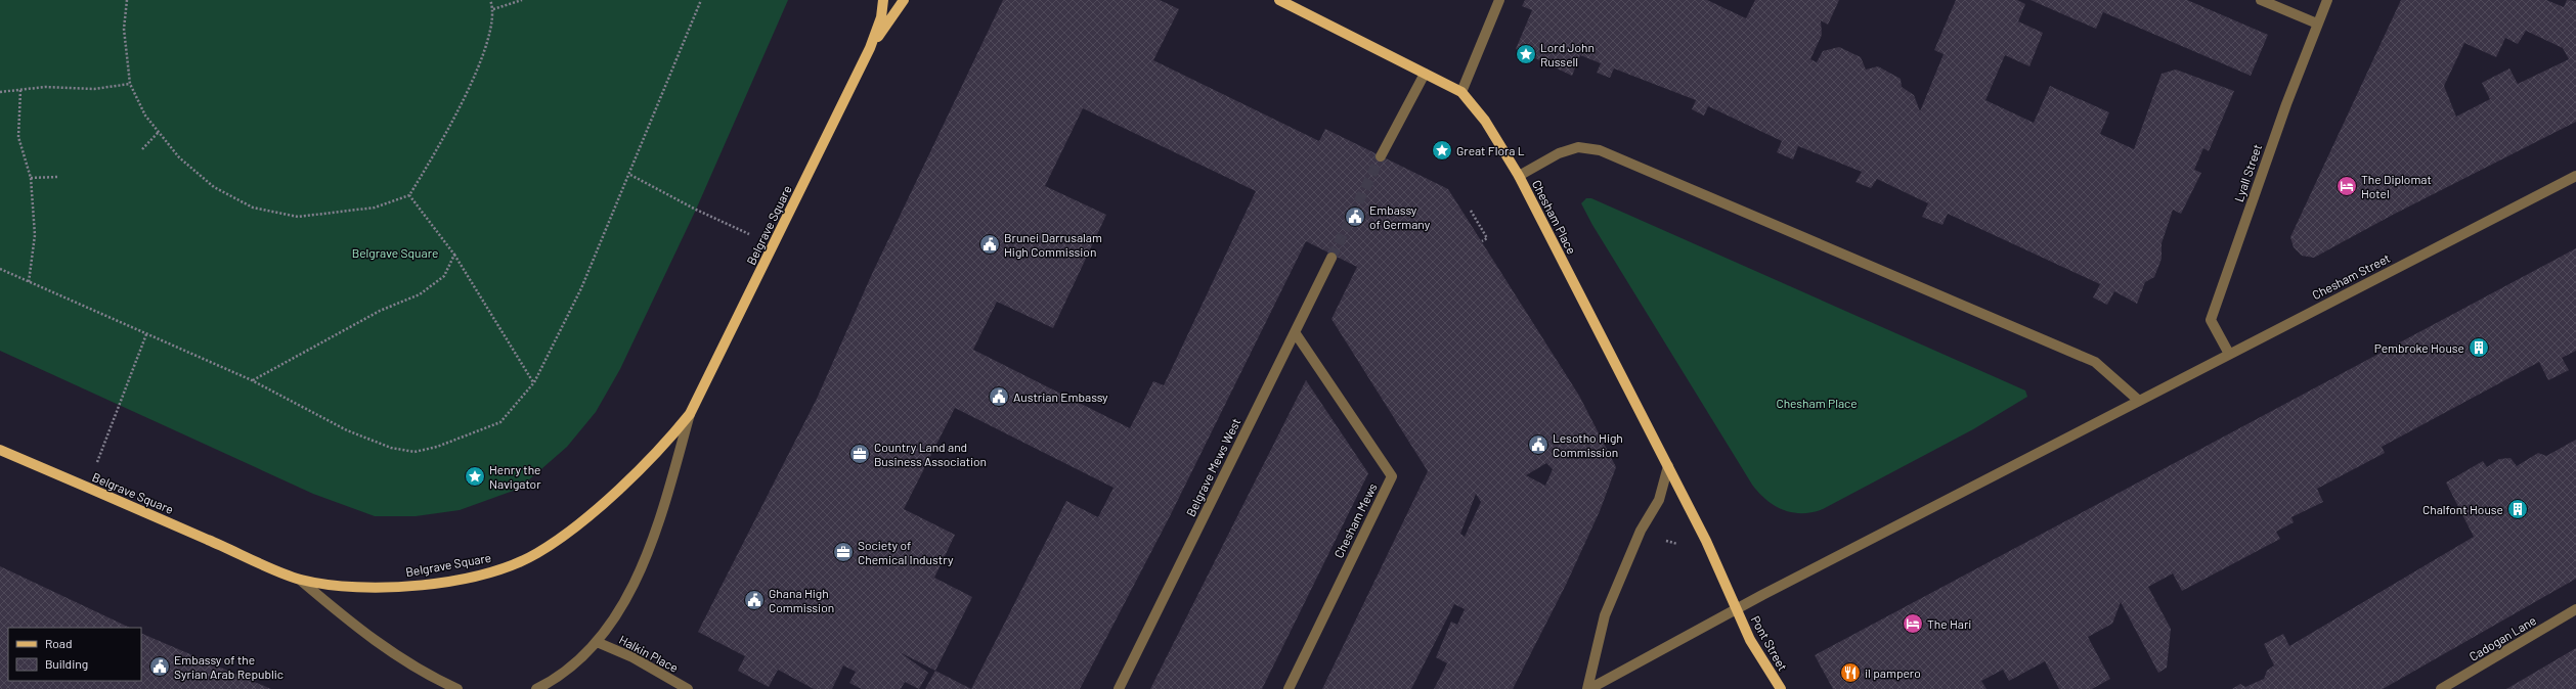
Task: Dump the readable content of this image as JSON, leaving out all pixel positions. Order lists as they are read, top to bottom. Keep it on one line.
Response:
{"streets":{"main road":["Chesham Place","Belgrave Square","Pont Street"],"street":["Lyall Street","Chesham Street","Belgrave Mews West","Chesham Mews","Cadogan Lane","Halkin Place"]},"crossings":[["Lyall Street","Chesham Street"],["Chesham Place","Chesham Street"],["Chesham Place","Pont Street"],["Belgrave Square","Halkin Place"],["Belgrave Mews West","Chesham Mews"]],"parks":["Belgrave Square","Chesham Place"],"places":{"place":["Lord John Russell","Great Flora L","Henry the Navigator"],"hotel":["The Diplomat Hotel","The Hari"],"public building":["Embassy of Germany","Brunei Darrusalam High Commission","Austrian Embassy","Lesotho High Commission","Ghana High Commission","Embassy of the Syrian Arab Republic"],"building":["Pembroke House","Chalfont House"],"office":["Country Land and Business Association","Society of Chemical Industry"],"restaurant":["il pampero"]},"legend":["Road","Building"]}
